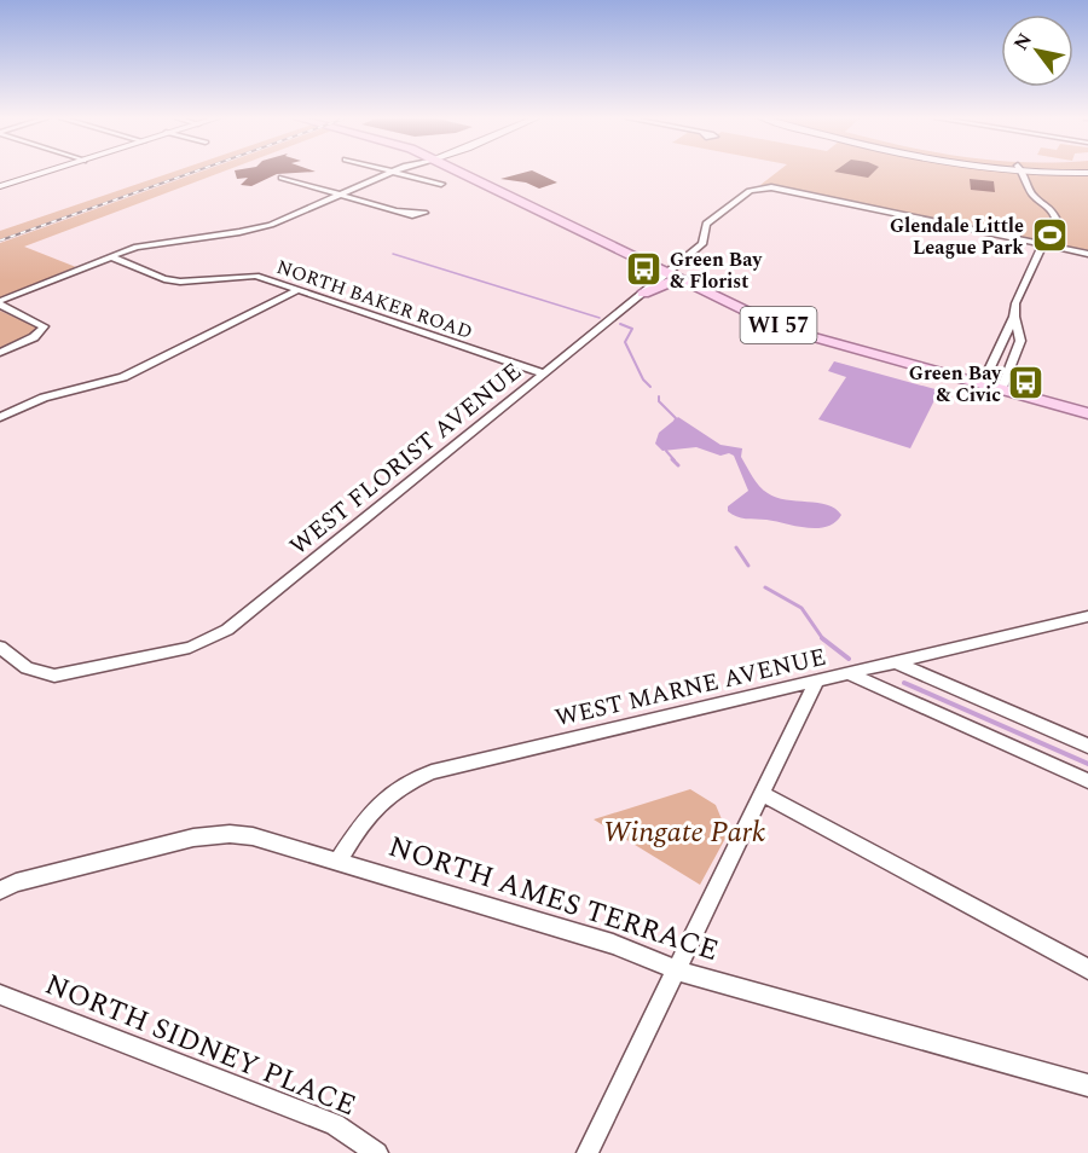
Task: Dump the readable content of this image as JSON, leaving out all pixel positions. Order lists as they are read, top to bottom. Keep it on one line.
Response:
{"streets":{"main road":["WI 57"],"street":["NORTH BAKER ROAD","WEST FLORIST AVENUE","WEST MARNE AVENUE","NORTH AMES TERRACE","NORTH SIDNEY PLACE"]},"crossings":[["NORTH BAKER ROAD","WEST FLORIST AVENUE"],["WEST MARNE AVENUE","NORTH AMES TERRACE"]],"parks":["Wingate Park"],"places":{"sports":["Glendale Little League Park"],"bus stop":["Green Bay & Florist","Green Bay & Civic"]},"north":"top left"}
